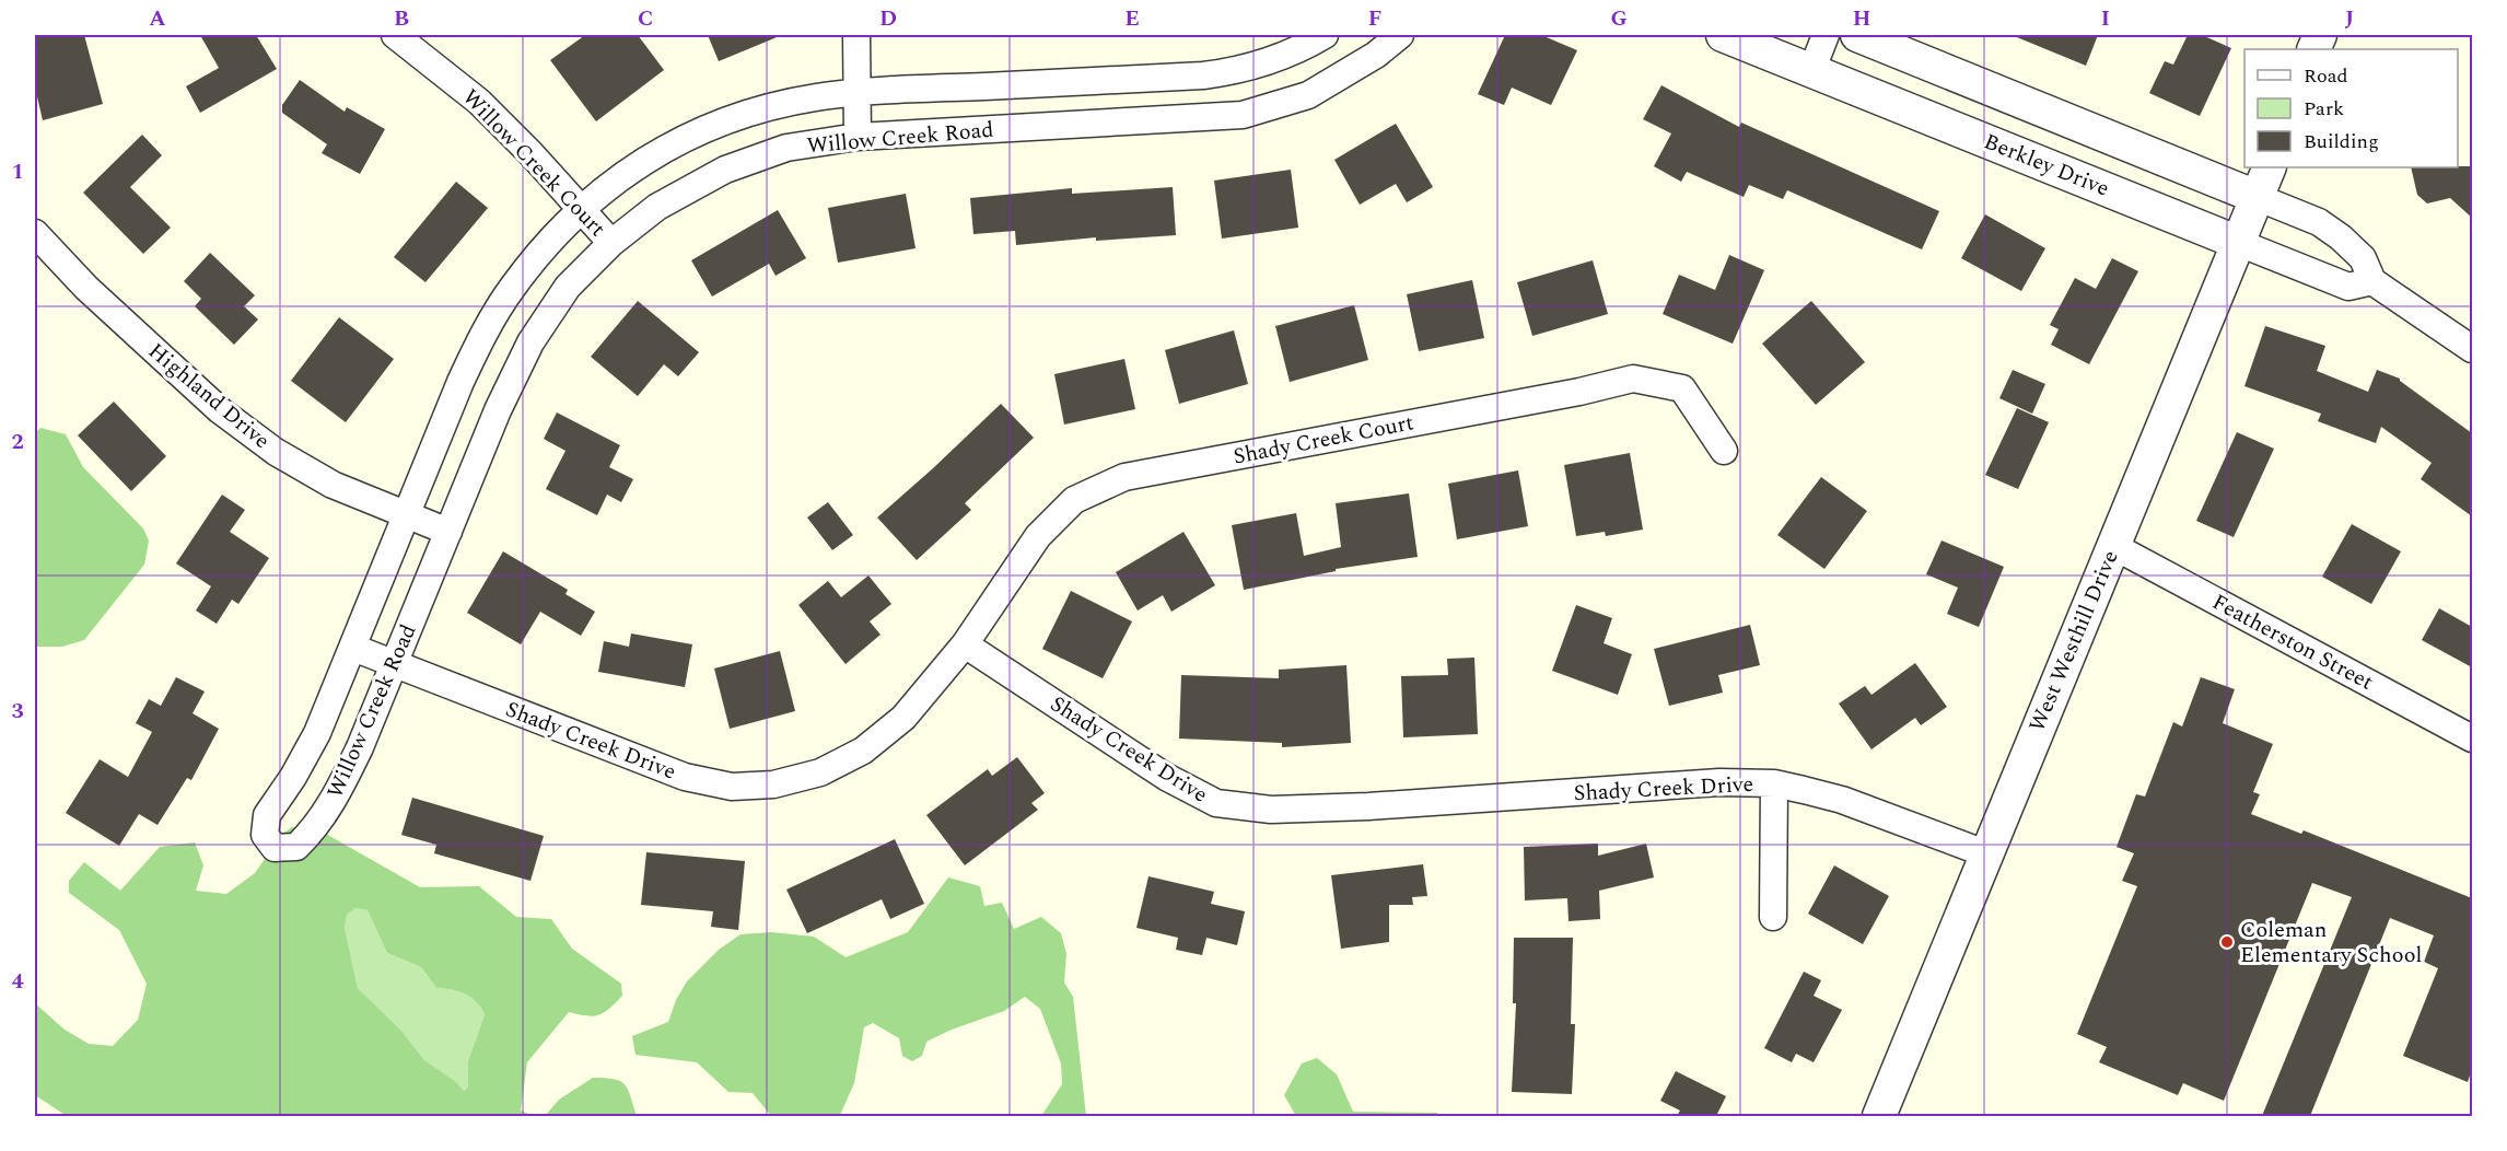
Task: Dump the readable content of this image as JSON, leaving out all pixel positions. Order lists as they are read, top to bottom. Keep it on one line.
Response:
{"streets":{"street":["Willow Creek Road","Willow Creek Court","Berkley Drive","Highland Drive","Shady Creek Court","West Westhill Drive","Featherston Street","Shady Creek Drive"]},"crossings":[["Willow Creek Road","Willow Creek Court"],["Willow Creek Road","Highland Drive"],["Willow Creek Road","Shady Creek Drive"],["Berkley Drive","West Westhill Drive"],["Shady Creek Court","Shady Creek Drive"],["West Westhill Drive","Featherston Street"],["West Westhill Drive","Shady Creek Drive"]],"places":["Coleman Elementary School"],"legend":["Road","Park","Building"],"grid":{"columns":["A","B","C","D","E","F","G","H","I","J"],"rows":["1","2","3","4"]}}
